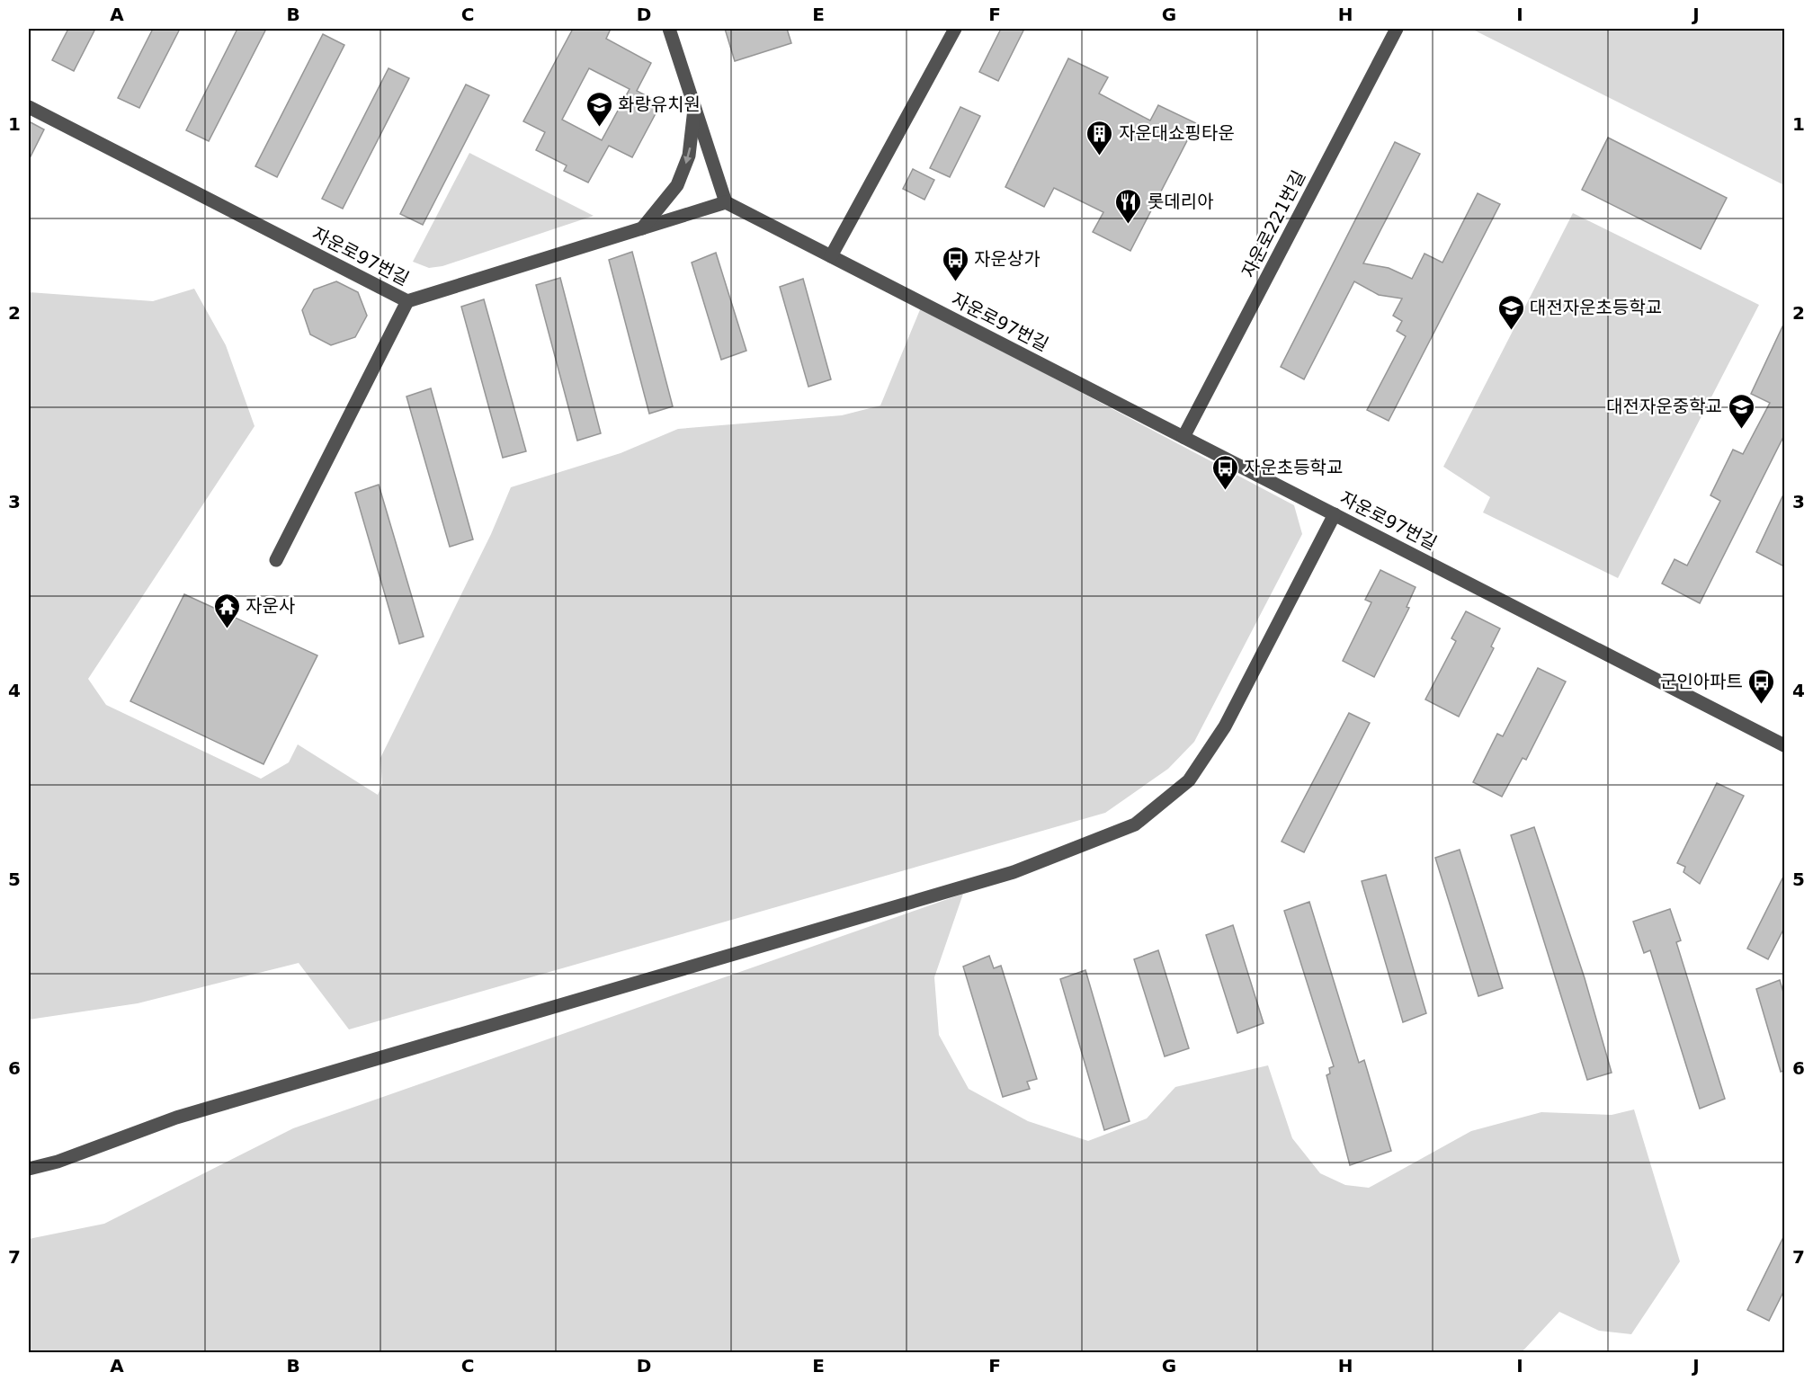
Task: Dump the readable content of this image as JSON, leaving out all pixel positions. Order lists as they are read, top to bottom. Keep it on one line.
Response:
{"streets":{"street":["자운로221번길","자운로97번길"]},"crossings":[["자운로221번길","자운로97번길"]],"places":{"school or university":["화랑유치원","대전자운초등학교","대전자운중학교"],"building":["자운대쇼핑타운"],"restaurant":["롯데리아"],"bus stop":["자운상가","자운초등학교","군인아파트"],"temple":["자운사"]},"grid":{"columns":["A","B","C","D","E","F","G","H","I","J"],"rows":["1","2","3","4","5","6","7"]}}
